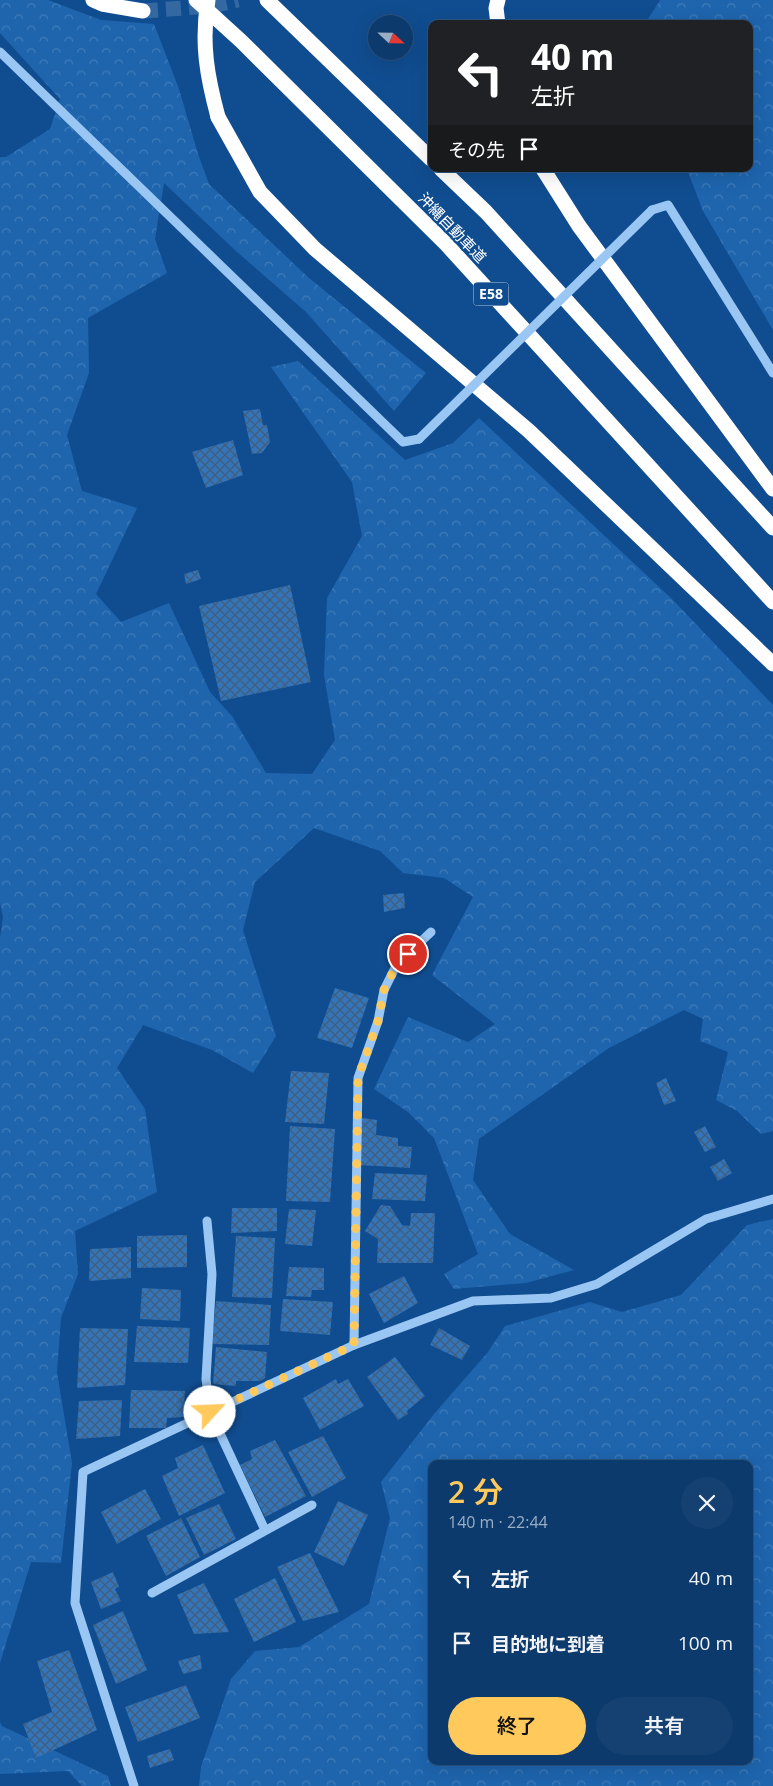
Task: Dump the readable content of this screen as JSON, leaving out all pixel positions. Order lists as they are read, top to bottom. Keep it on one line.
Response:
{"streets":{"highway":["沖縄自動車道","E58"]},"north":"right","page":{"turn":["40 m","左折"],"then":"その先","heading":["2 分","140 m · 22:44"],"list":[{"name":"左折","value":"40 m"},{"name":"目的地に到着","value":"100 m"}],"buttons":["終了","共有"]}}
